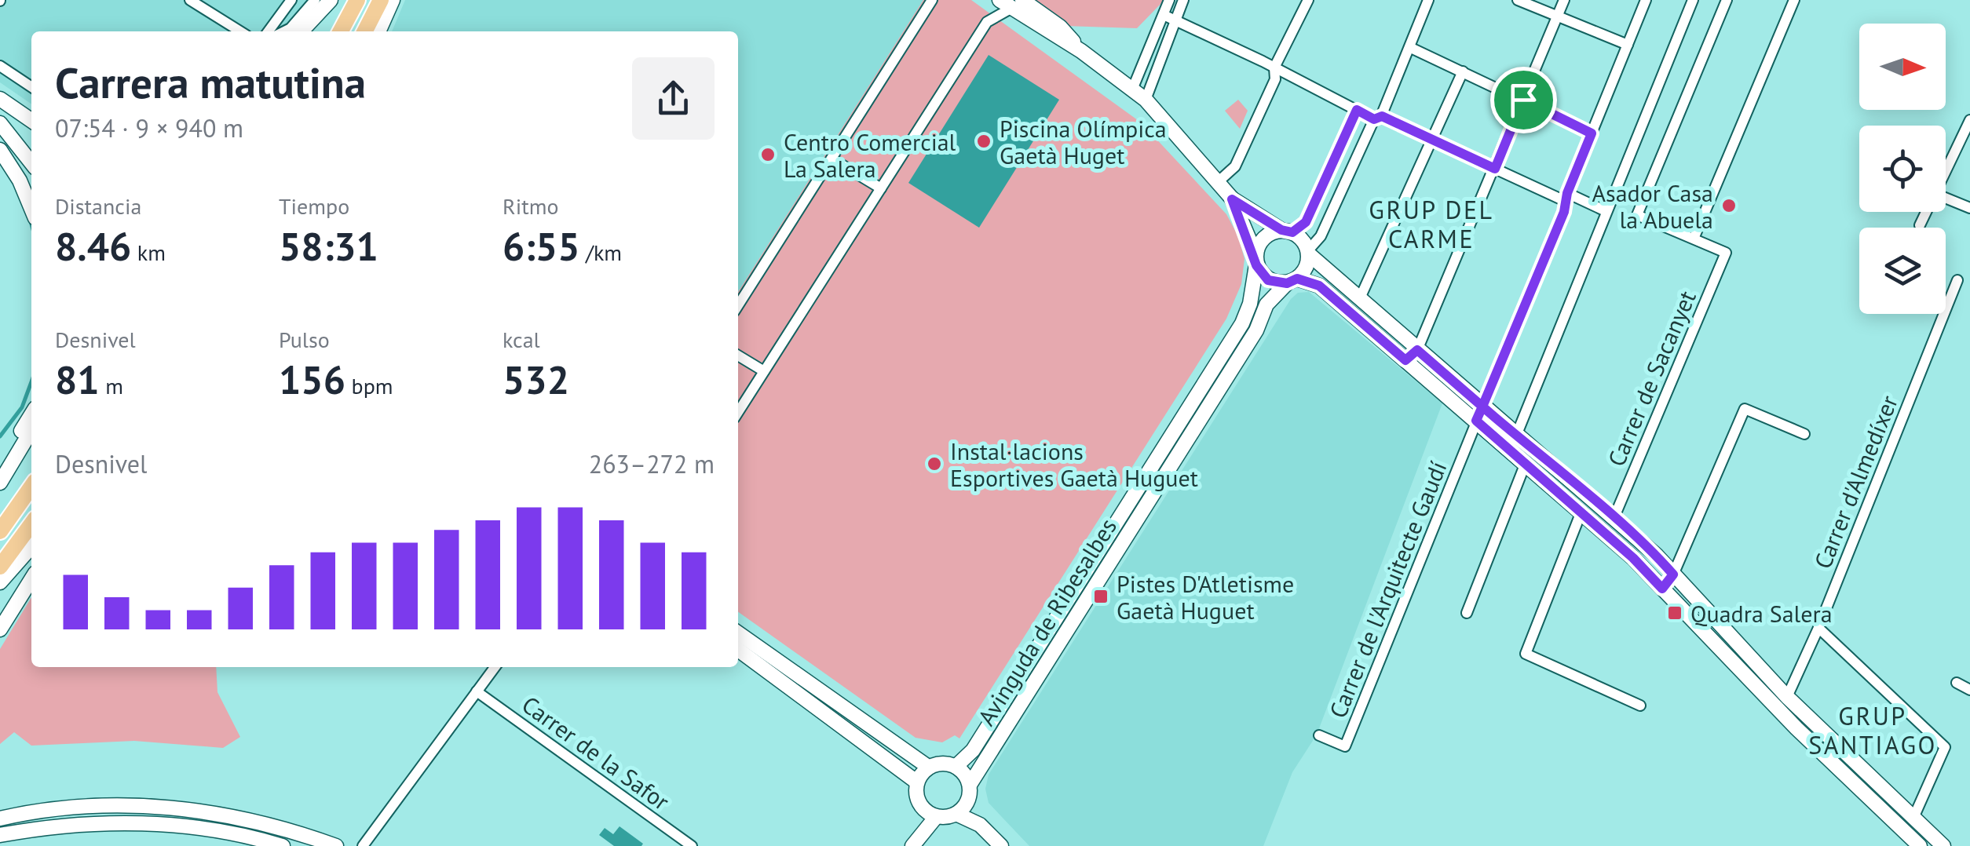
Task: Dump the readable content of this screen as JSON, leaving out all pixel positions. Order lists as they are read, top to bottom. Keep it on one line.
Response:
{"streets":{"street":["Carrer de Sacanyet","Carrer d'Almedíxer","Carrer de l'Arquitecte Gaudí","Avinguda de Ribesalbes","Carrer de la Safor"]},"districts":["GRUP DEL CARME","GRUP SANTIAGO"],"places":{"other":["Piscina Olímpica Gaetà Huget","Centro Comercial La Salera","Asador Casa la Abuela","Instal·lacions Esportives Gaetà Huguet"],"transit":["Pistes D'Atletisme Gaetà Huguet","Quadra Salera"]},"north":"right","page":{"heading":["Carrera matutina","07:54 · 9 × 940 m"],"stats":[["Distancia","8.46 km"],["Tiempo","58:31"],["Ritmo","6:55 /km"],["Desnivel","81 m"],["Pulso","156 bpm"],["kcal","532"]],"chart":["Desnivel","263–272 m"]}}
